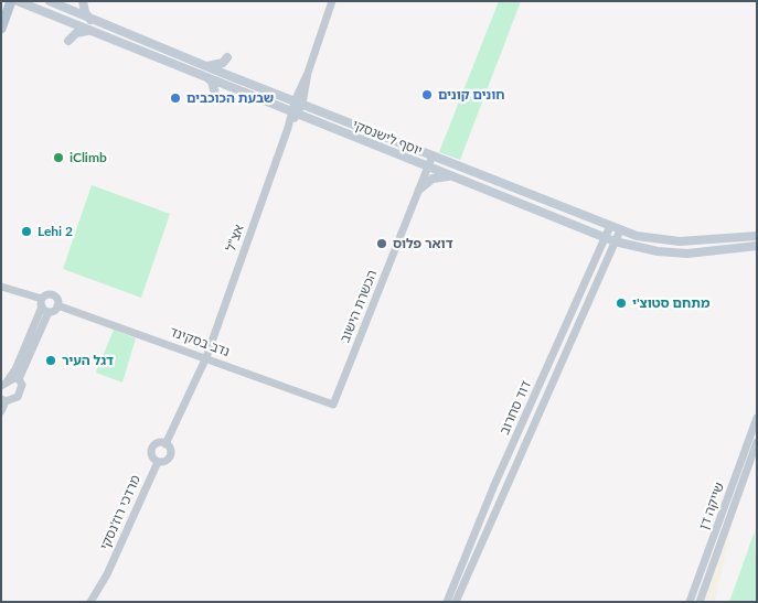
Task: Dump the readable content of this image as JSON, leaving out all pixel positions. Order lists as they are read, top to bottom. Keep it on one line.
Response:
{"streets":{"main road":["יוסף לישנסקי"],"street":["אצ\"ל","הכשרת הישוב","נדב בסקינד","דוד סחרוב","שייקה דן","מרדכי רוז'נסקי"]},"crossings":[["יוסף לישנסקי","אצ\"ל"],["יוסף לישנסקי","הכשרת הישוב"],["יוסף לישנסקי","דוד סחרוב"],["אצ\"ל","נדב בסקינד"],["הכשרת הישוב","נדב בסקינד"]],"places":["חונים קונים","שבעת הכוכבים","iClimb","Lehi 2","דואר פלוס","מתחם סטוצ'י","דגל העיר"]}
